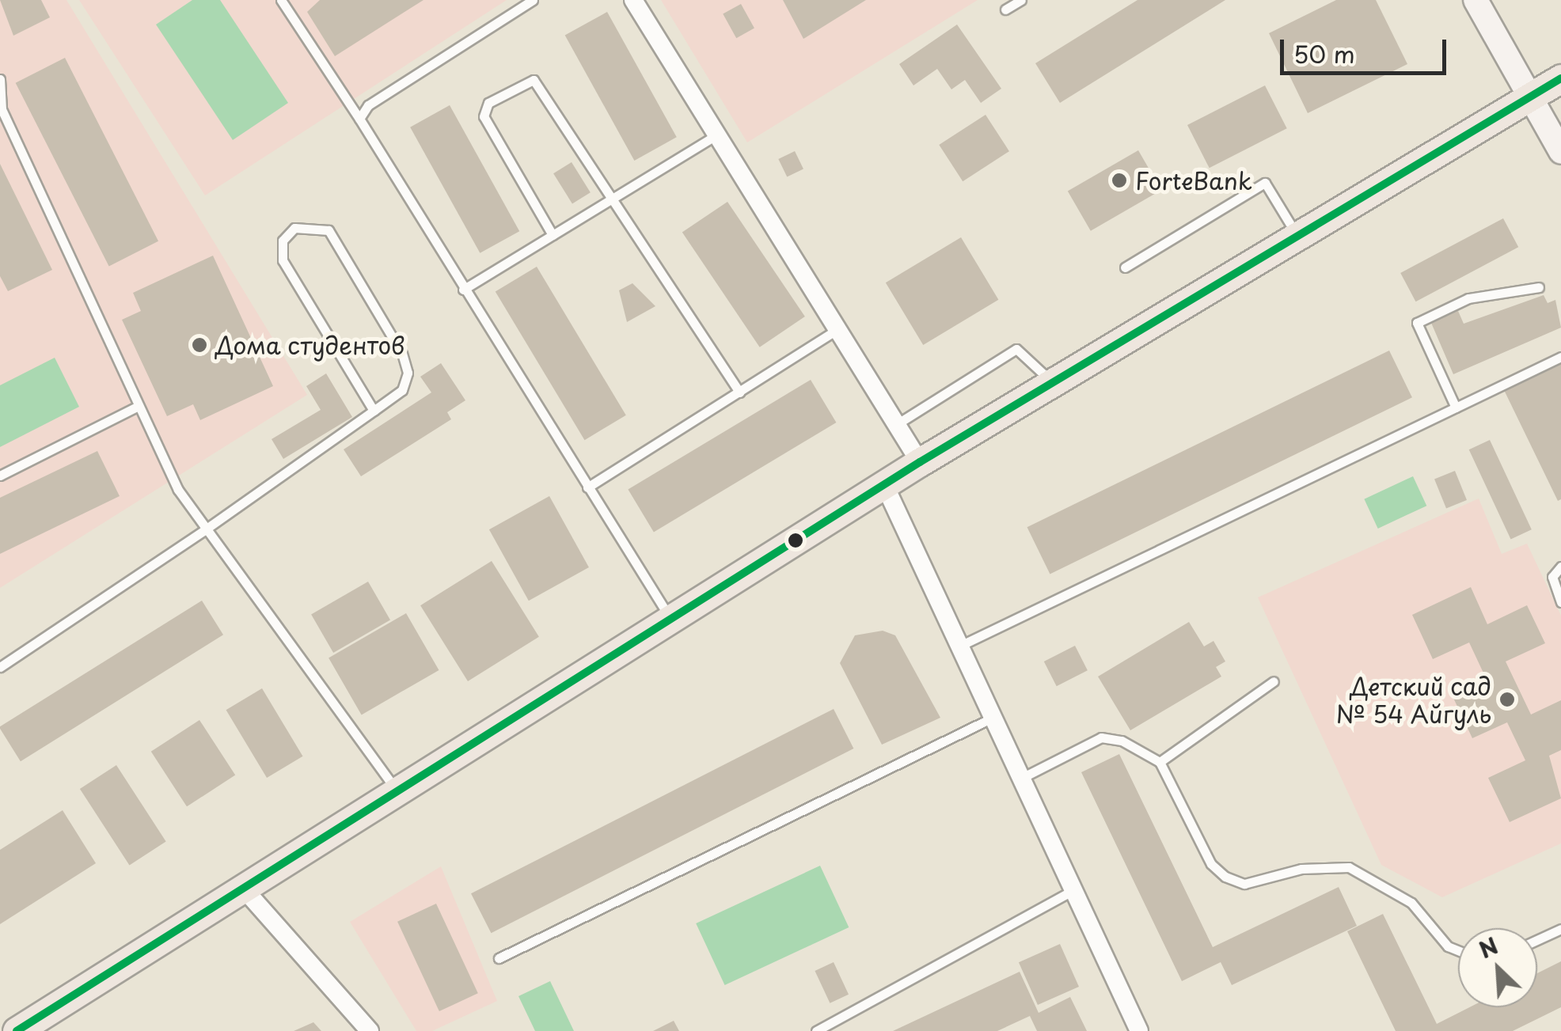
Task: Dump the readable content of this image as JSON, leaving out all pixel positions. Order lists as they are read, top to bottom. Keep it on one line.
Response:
{"places":["ForteBank","Дома студентов","Детский сад № 54 Айгуль"],"scale_bar":"50 m","north":"top left"}
